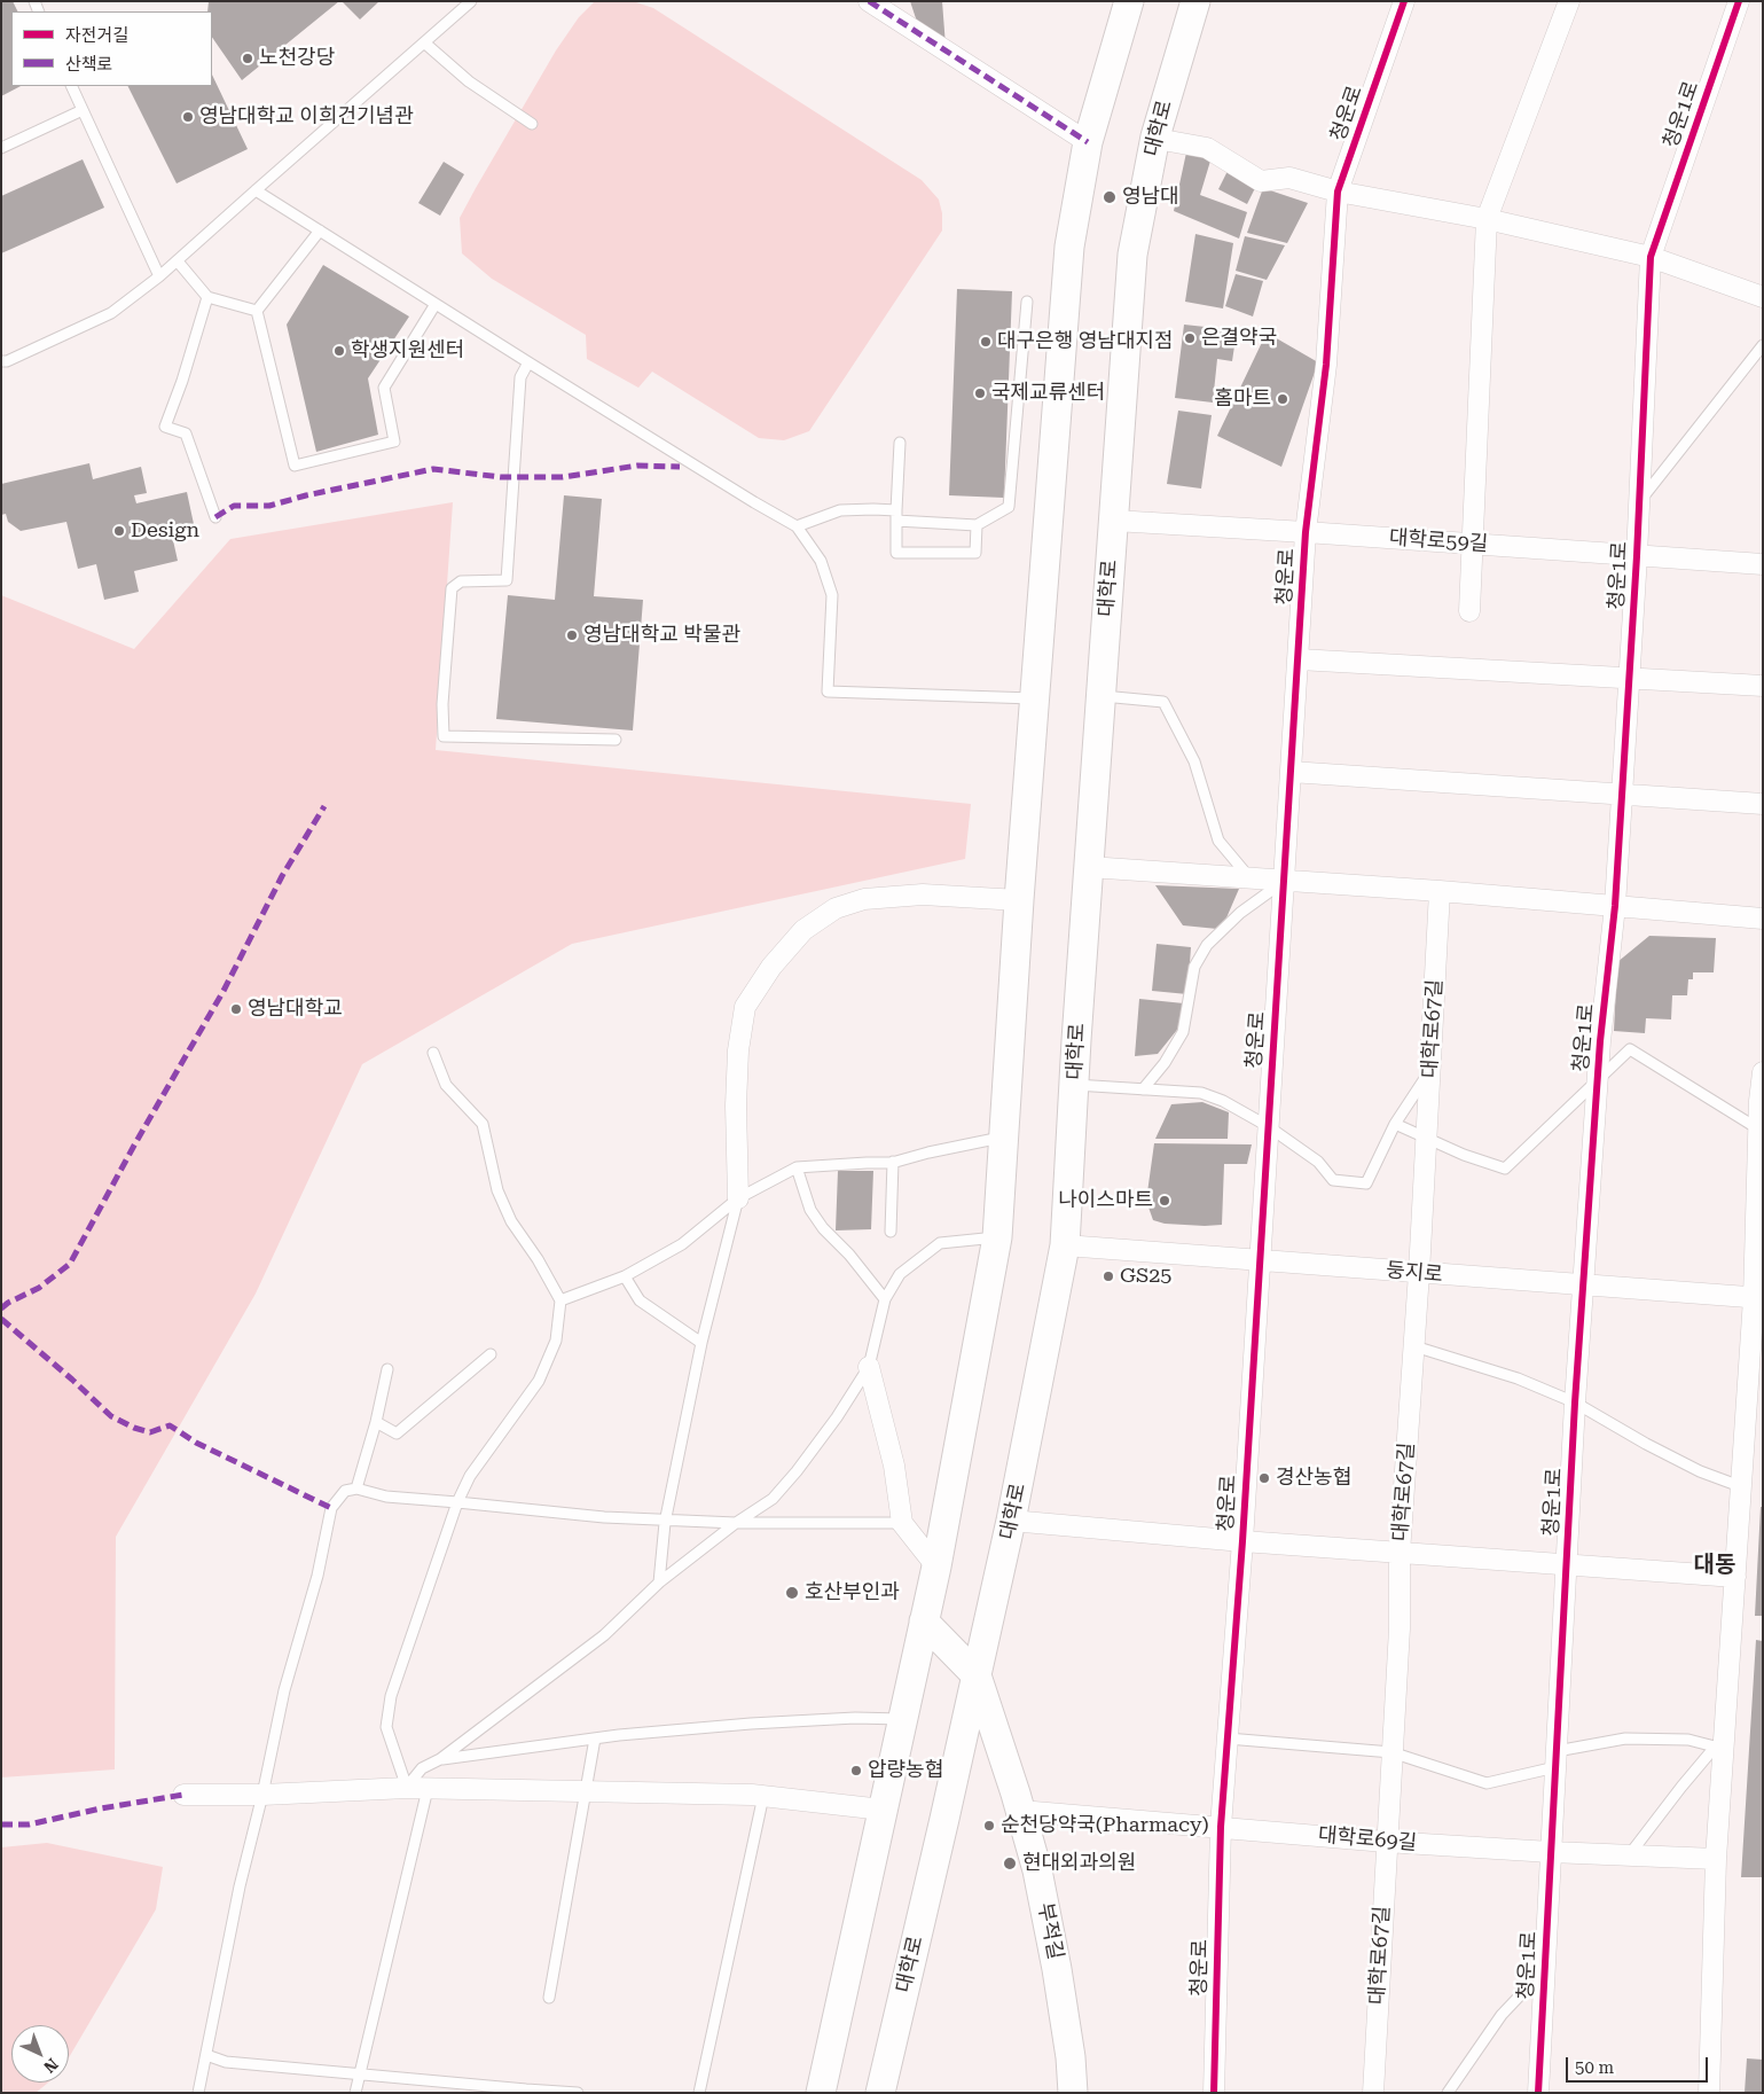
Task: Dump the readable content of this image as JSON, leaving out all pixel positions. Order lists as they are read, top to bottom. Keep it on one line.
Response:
{"streets":{"main road":["대학로","부적길"],"street":["청운로","청운1로","대학로59길","대학로67길","둥지로","대학로69길"]},"crossings":[["청운로","대학로59길"],["청운로","둥지로"],["청운로","대학로69길"],["청운1로","대학로59길"],["청운1로","둥지로"],["청운1로","대학로69길"],["대학로","대학로59길"],["대학로","둥지로"],["대학로","부적길"],["대학로67길","둥지로"],["대학로67길","대학로69길"],["대학로69길","부적길"]],"districts":["대동"],"places":["노천강당","영남대학교 이희건기념관","영남대","은결약국","대구은행 영남대지점","학생지원센터","국제교류센터","홈마트","Design","영남대학교 박물관","영남대학교","나이스마트","GS25","경산농협","호산부인과","압량농협","순천당약국(Pharmacy)","현대외과의원"],"legend":["자전거길","산책로"],"scale_bar":"50 m","north":"bottom right"}
